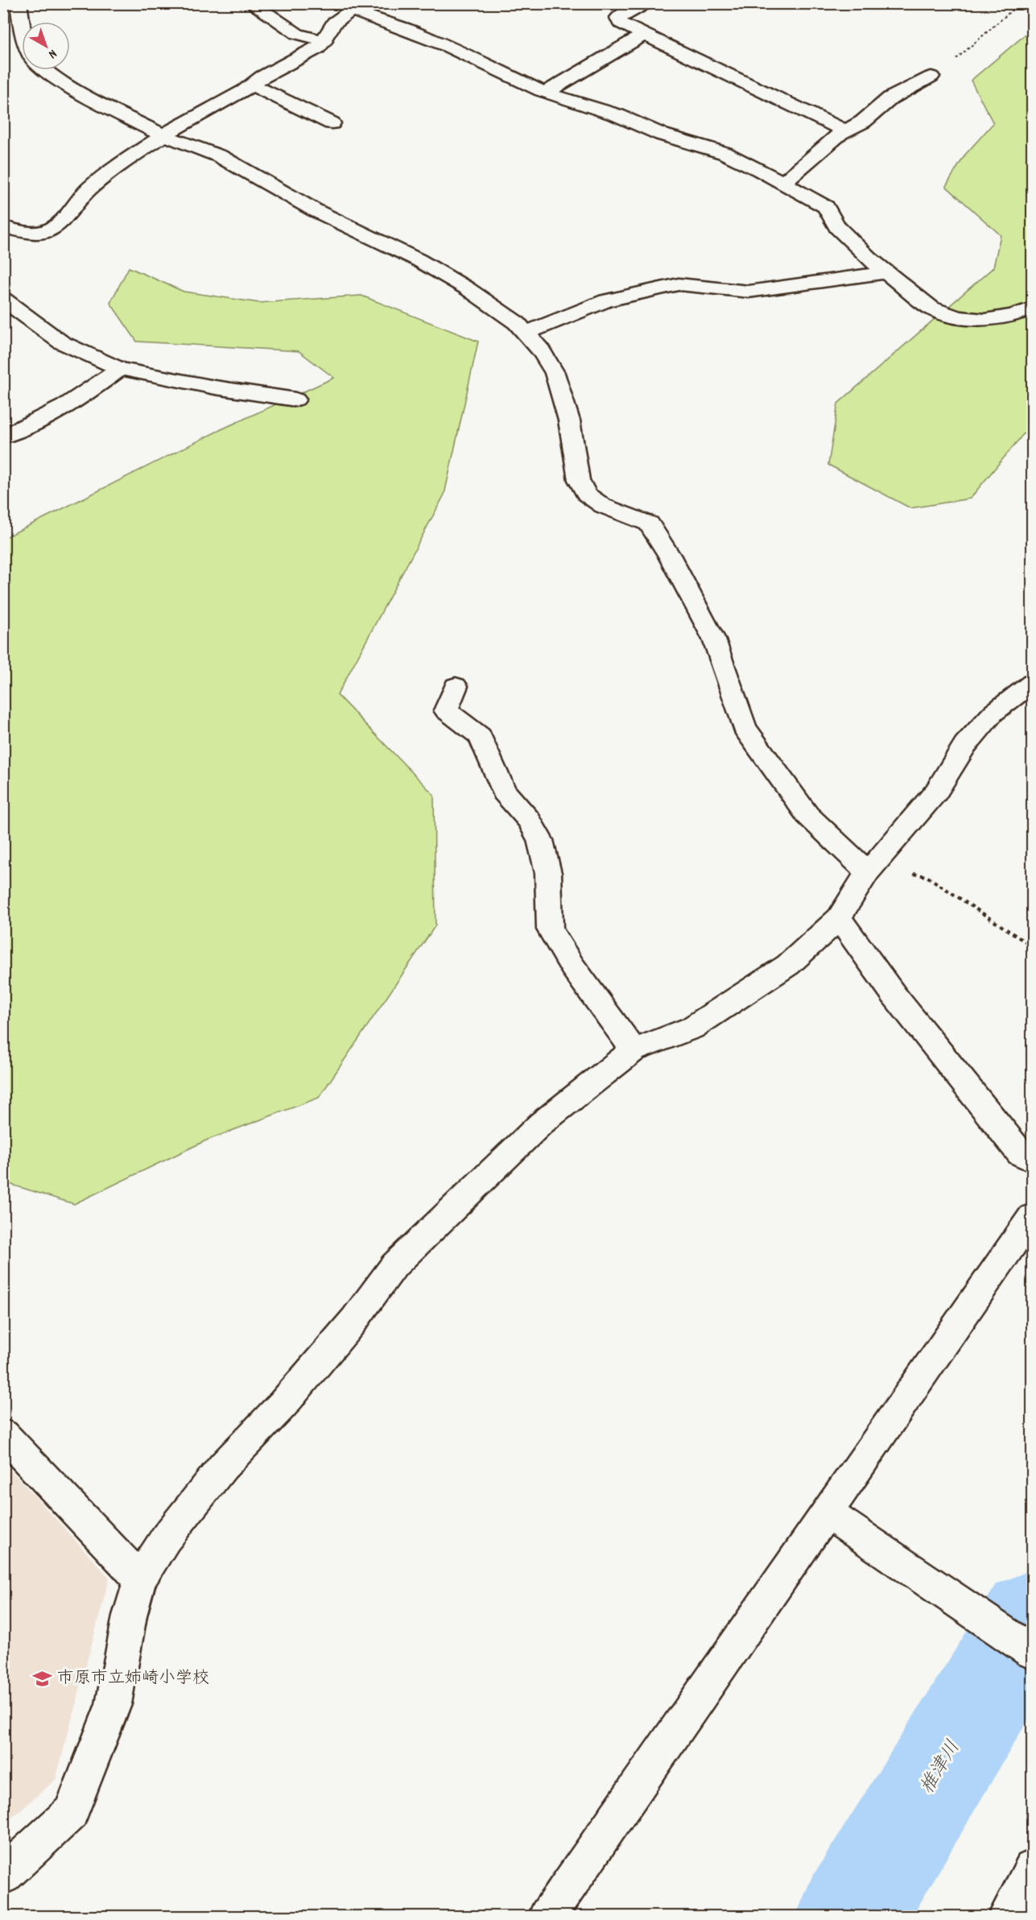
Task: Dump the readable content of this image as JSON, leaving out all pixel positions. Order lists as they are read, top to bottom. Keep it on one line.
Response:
{"water":["椎津川"],"places":{"school or university":["市原市立姉崎小学校"]},"north":"bottom right"}
